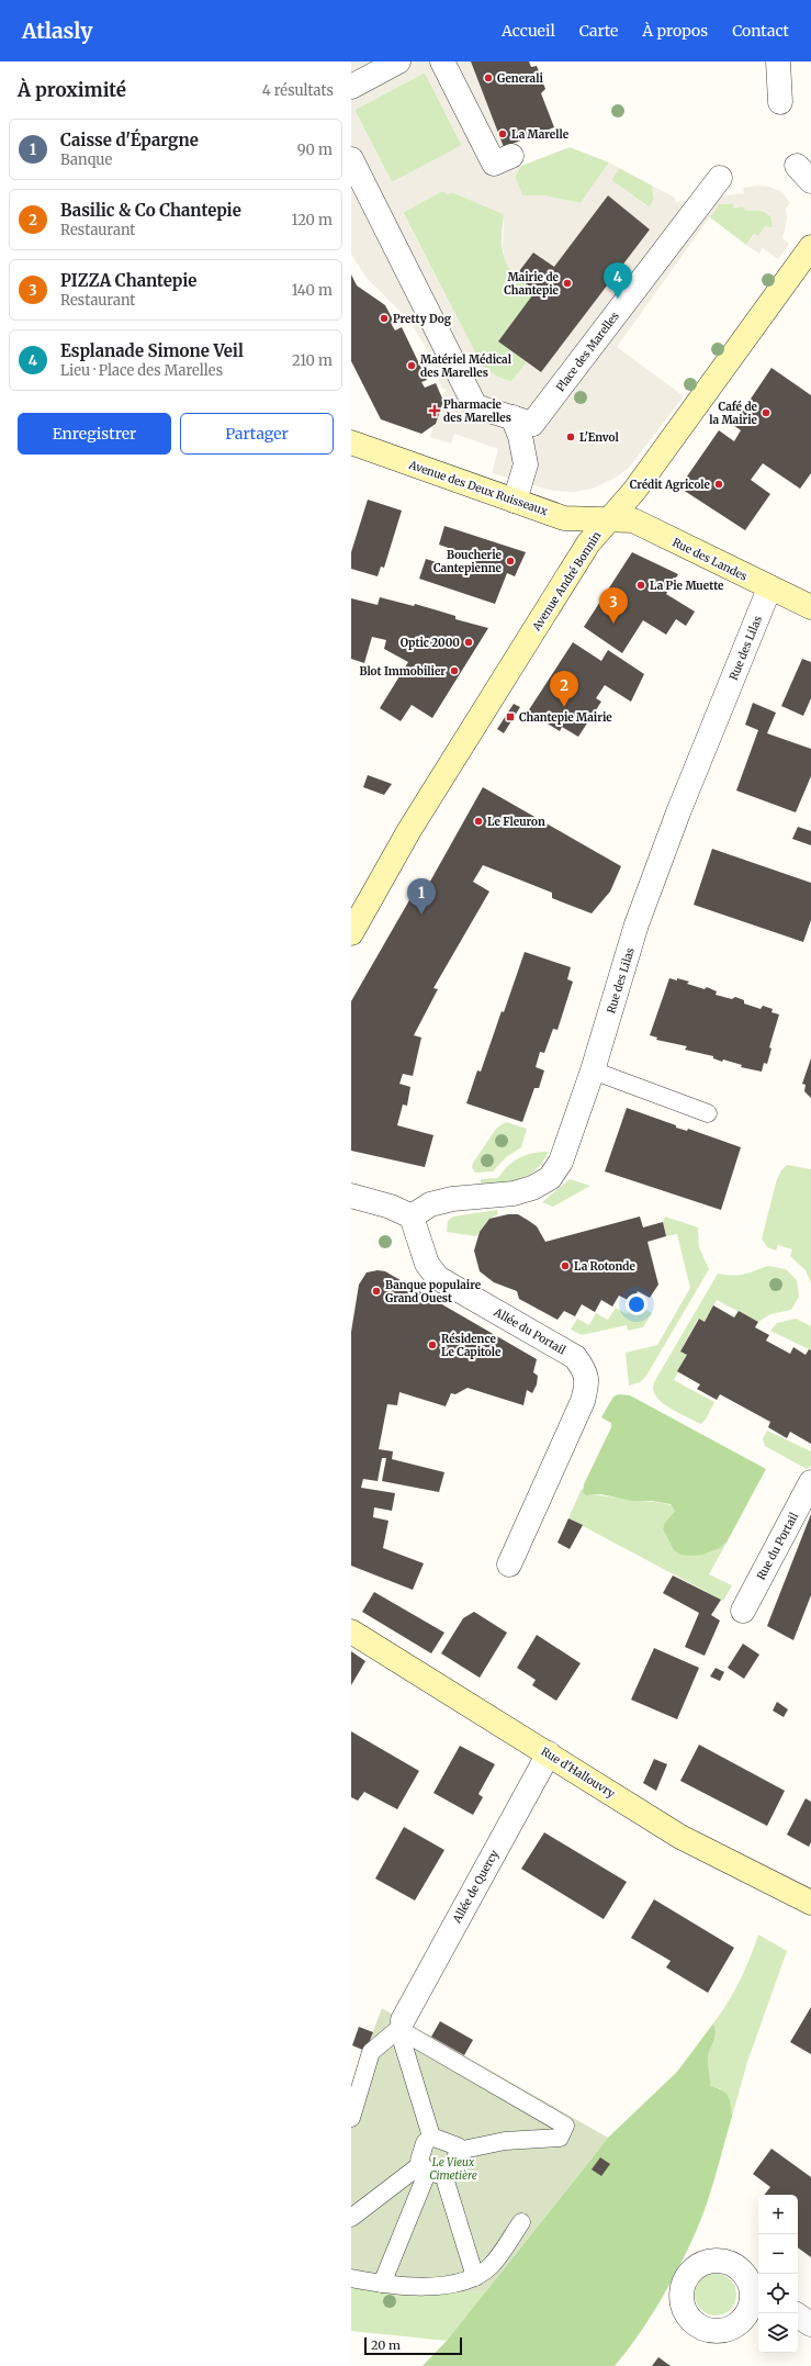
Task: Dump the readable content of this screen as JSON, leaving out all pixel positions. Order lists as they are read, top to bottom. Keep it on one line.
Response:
{"streets":{"main road":["Avenue des Deux Ruisseaux","Rue des Landes","Avenue André Bonnin","Rue d'Hallouvry"],"street":["Place des Marelles","Rue des Lilas","Allée du Portail","Rue du Portail","Allée de Quercy"]},"crossings":[["Avenue des Deux Ruisseaux","Rue des Landes"],["Avenue des Deux Ruisseaux","Avenue André Bonnin"],["Rue des Landes","Avenue André Bonnin"],["Rue des Landes","Rue des Lilas"],["Rue des Lilas","Allée du Portail"],["Rue d'Hallouvry","Allée de Quercy"]],"parks":["Le Vieux Cimetière"],"places":{"other":["Generali","La Marelle","Mairie de Chantepie","Pretty Dog","Matériel Médical des Marelles","Café de la Mairie","L'Envol","Crédit Agricole","Boucherie Cantepienne","La Pie Muette","Optic 2000","Blot Immobilier","Le Fleuron","La Rotonde","Banque populaire Grand Ouest","Résidence Le Capitole"],"health":["Pharmacie des Marelles"],"transit":["Chantepie Mairie"]},"scale_bar":"20 m","page":{"header":"Atlasly","nav":["Accueil","Carte","À propos","Contact"],"heading":["À proximité","4 résultats"],"list":[{"mark":"1","name":"Caisse d'Épargne","note":"Banque","value":"90 m"},{"mark":"2","name":"Basilic & Co Chantepie","note":"Restaurant","value":"120 m"},{"mark":"3","name":"PIZZA Chantepie","note":"Restaurant","value":"140 m"},{"mark":"4","name":"Esplanade Simone Veil","note":"Lieu · Place des Marelles","value":"210 m"}],"pins":["4","3","2","1"],"buttons":["Enregistrer","Partager"],"map_buttons":["+","−"],"scale":"20 m"}}
